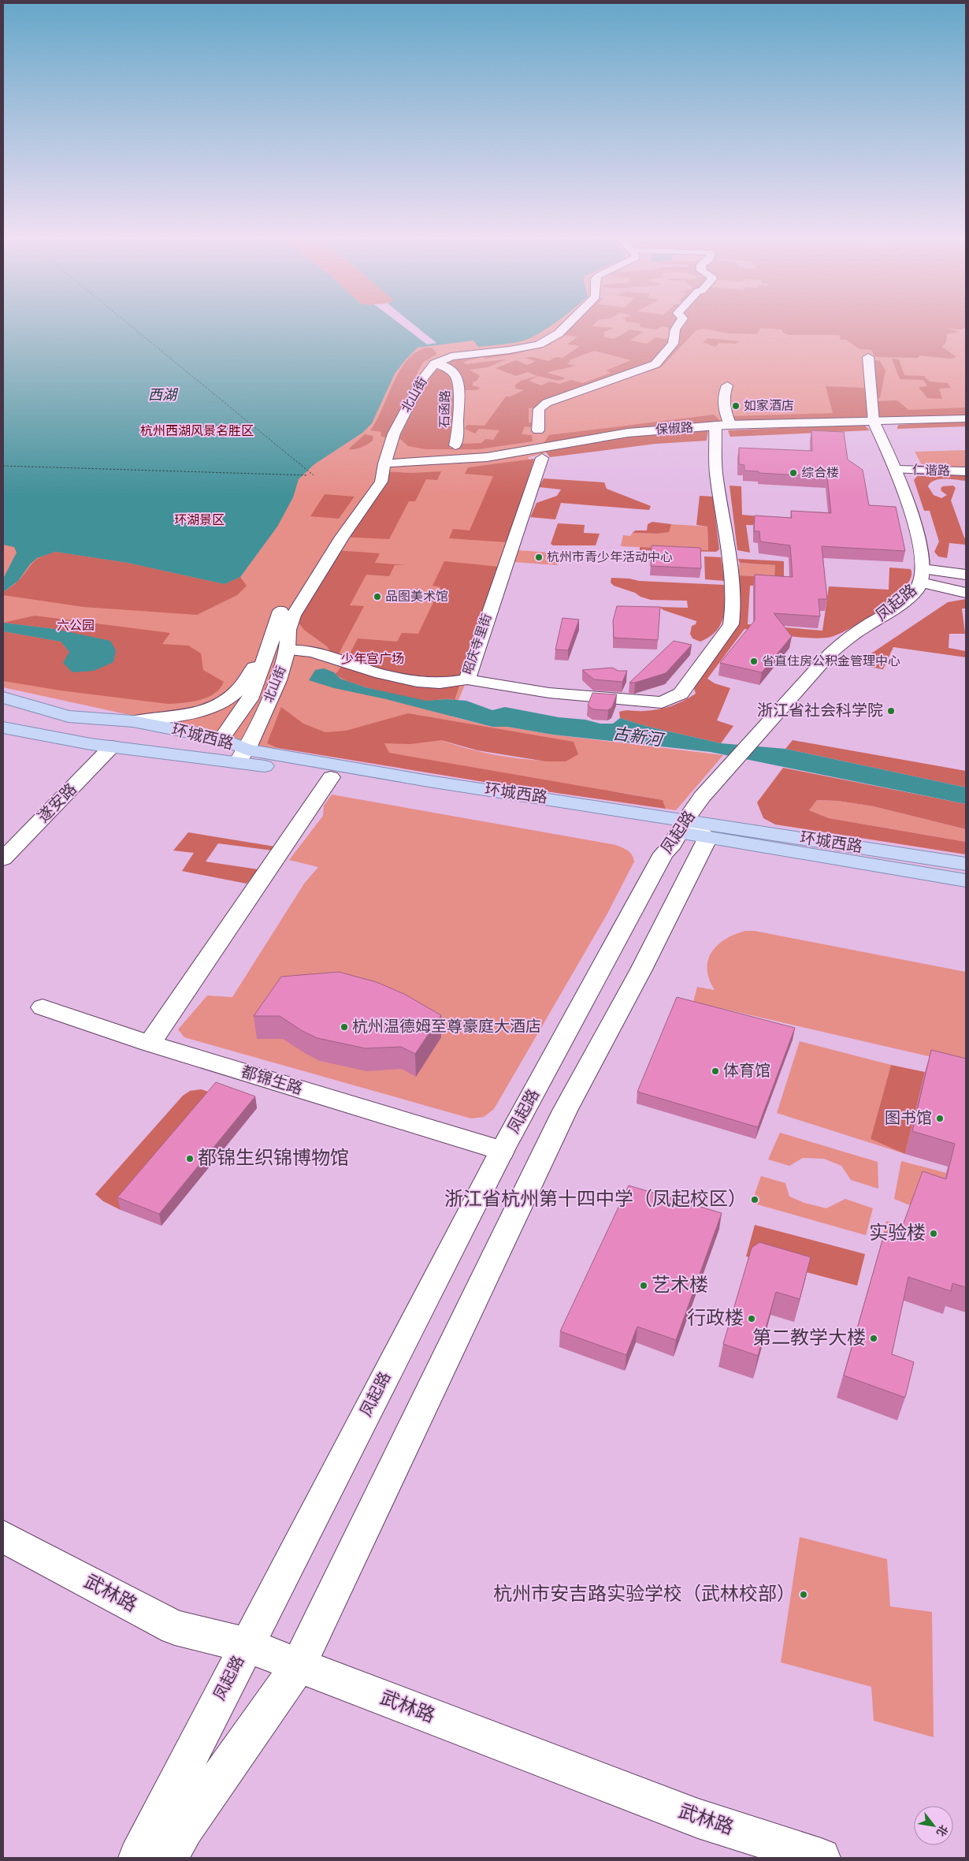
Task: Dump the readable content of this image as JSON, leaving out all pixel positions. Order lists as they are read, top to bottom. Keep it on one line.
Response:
{"streets":{"main road":["环城西路"],"street":["北山街","石函路","保俶路","仁谐路","凤起路","昭庆寺里街","遂安路","都锦生路","武林路"]},"crossings":[["北山街","石函路"],["北山街","保俶路"],["北山街","昭庆寺里街"],["北山街","环城西路"],["保俶路","凤起路"],["仁谐路","凤起路"],["凤起路","环城西路"],["凤起路","都锦生路"],["凤起路","武林路"],["环城西路","遂安路"]],"water":["西湖","古新河"],"parks":["杭州西湖风景名胜区","环湖景区","六公园","少年宫广场"],"places":["如家酒店","综合楼","杭州市青少年活动中心","品图美术馆","省直住房公积金管理中心","浙江省社会科学院","杭州温德姆至尊豪庭大酒店","体育馆","图书馆","都锦生织锦博物馆","浙江省杭州第十四中学（凤起校区）","实验楼","艺术楼","行政楼","第二教学大楼","杭州市安吉路实验学校（武林校部）"],"north":"bottom right"}
